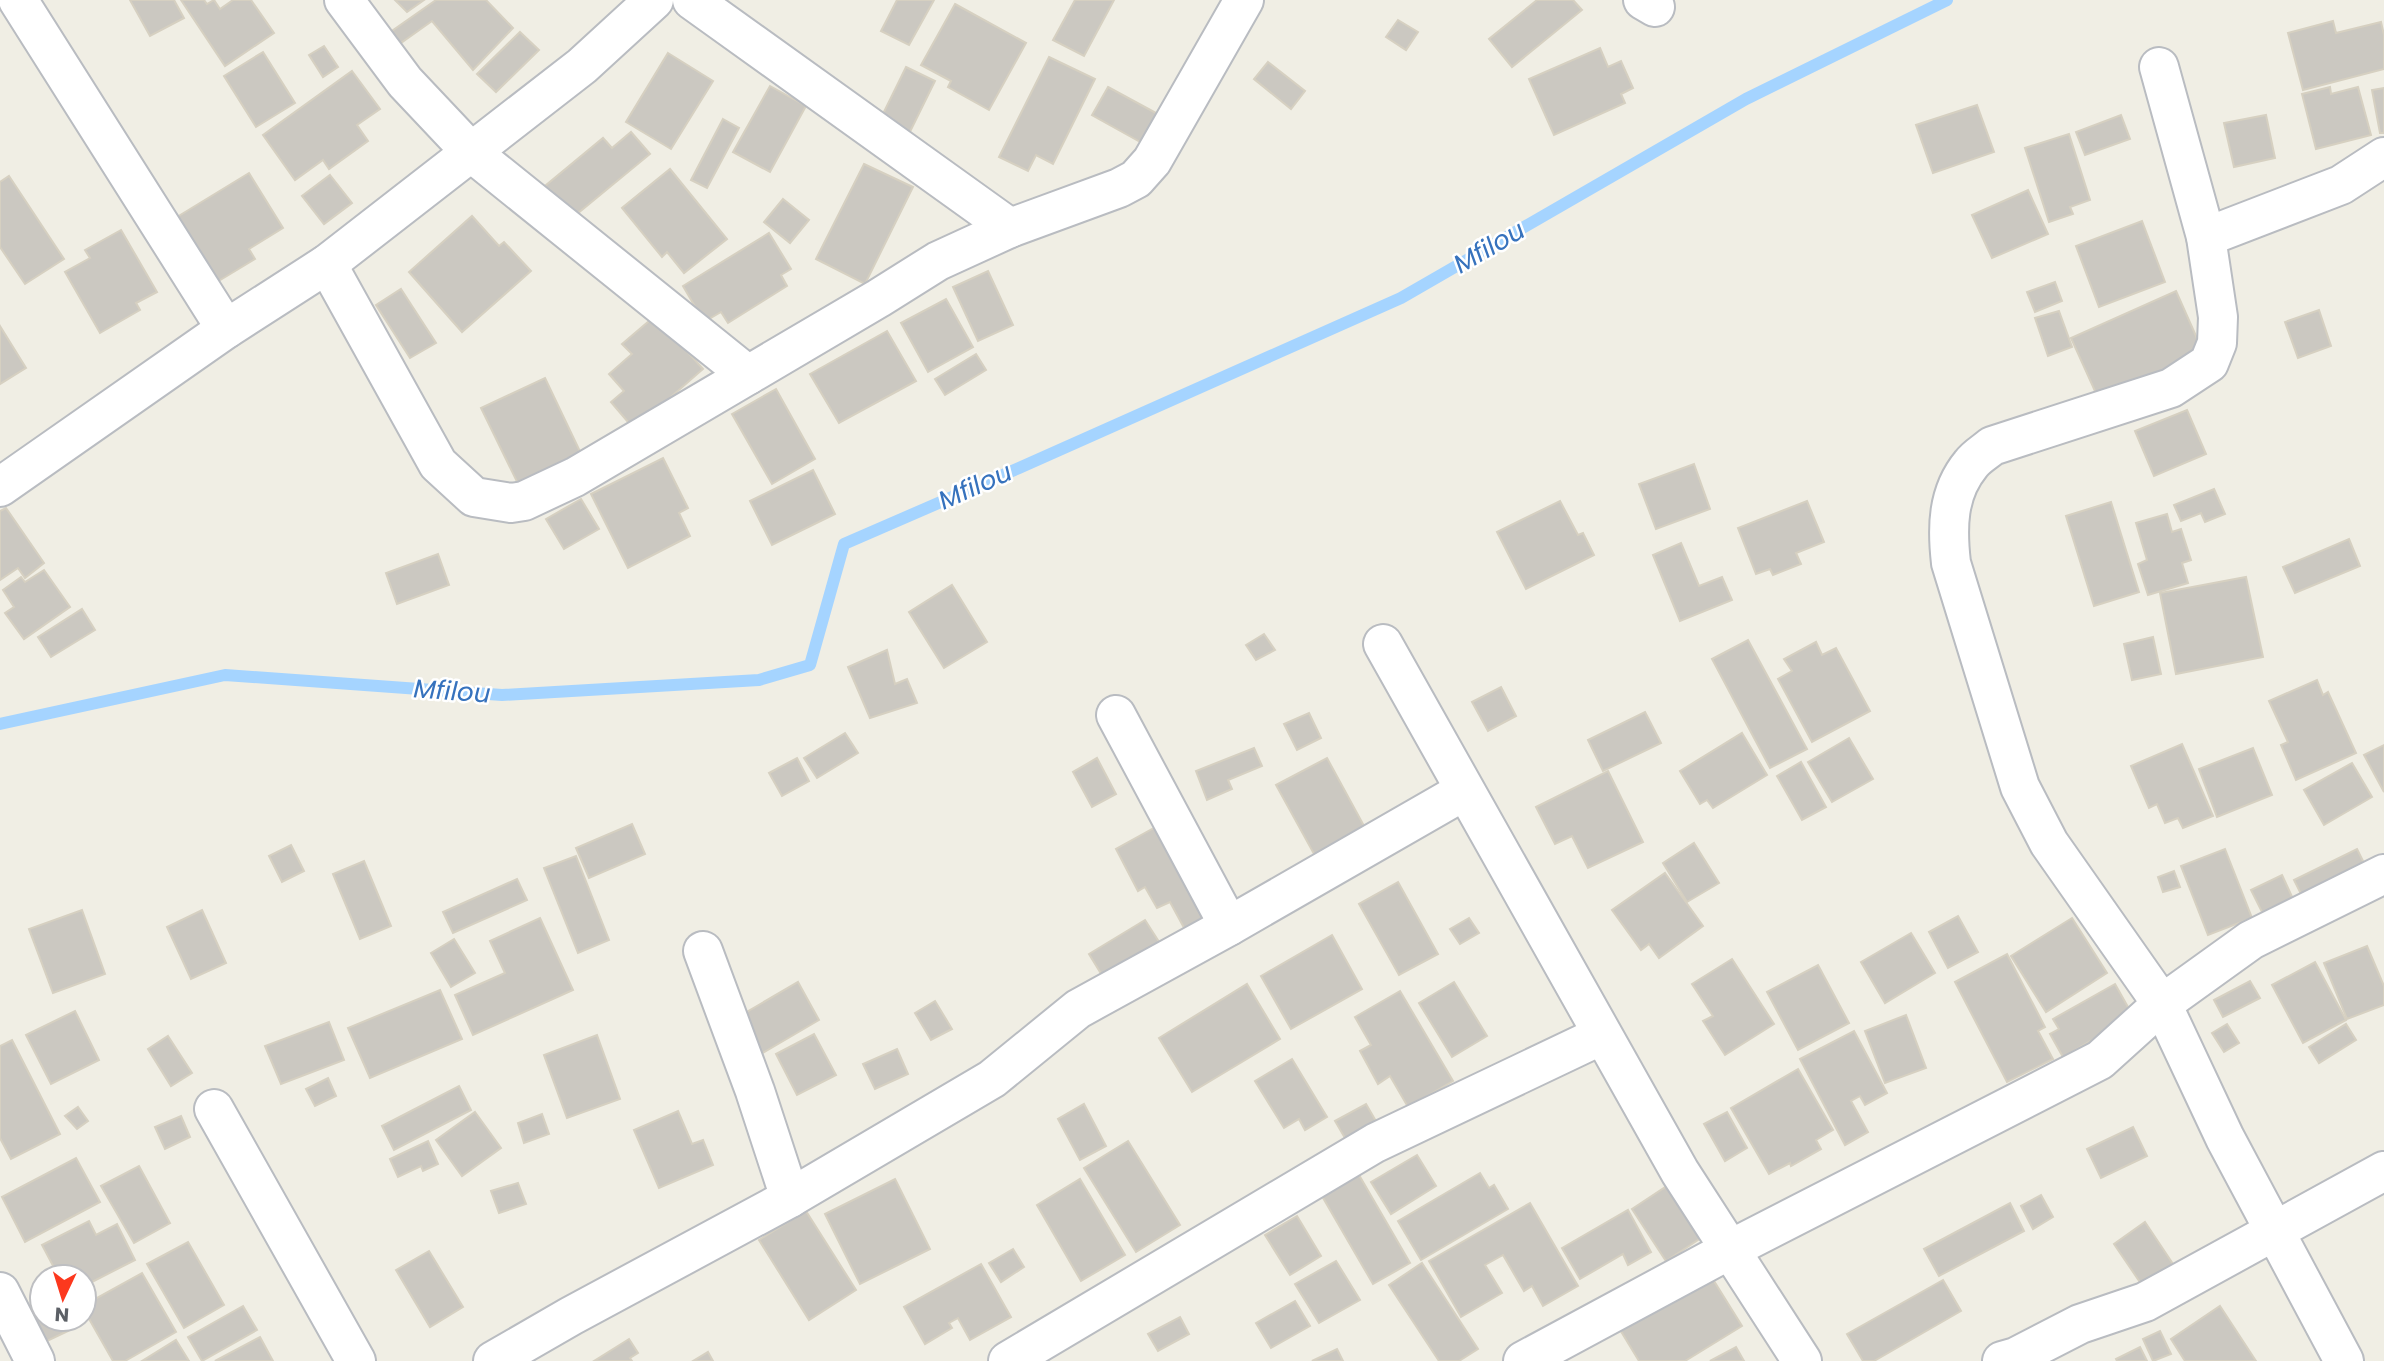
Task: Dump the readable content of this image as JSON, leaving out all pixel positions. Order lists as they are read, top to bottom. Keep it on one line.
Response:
{"water":["Mfilou"],"north":"bottom"}
